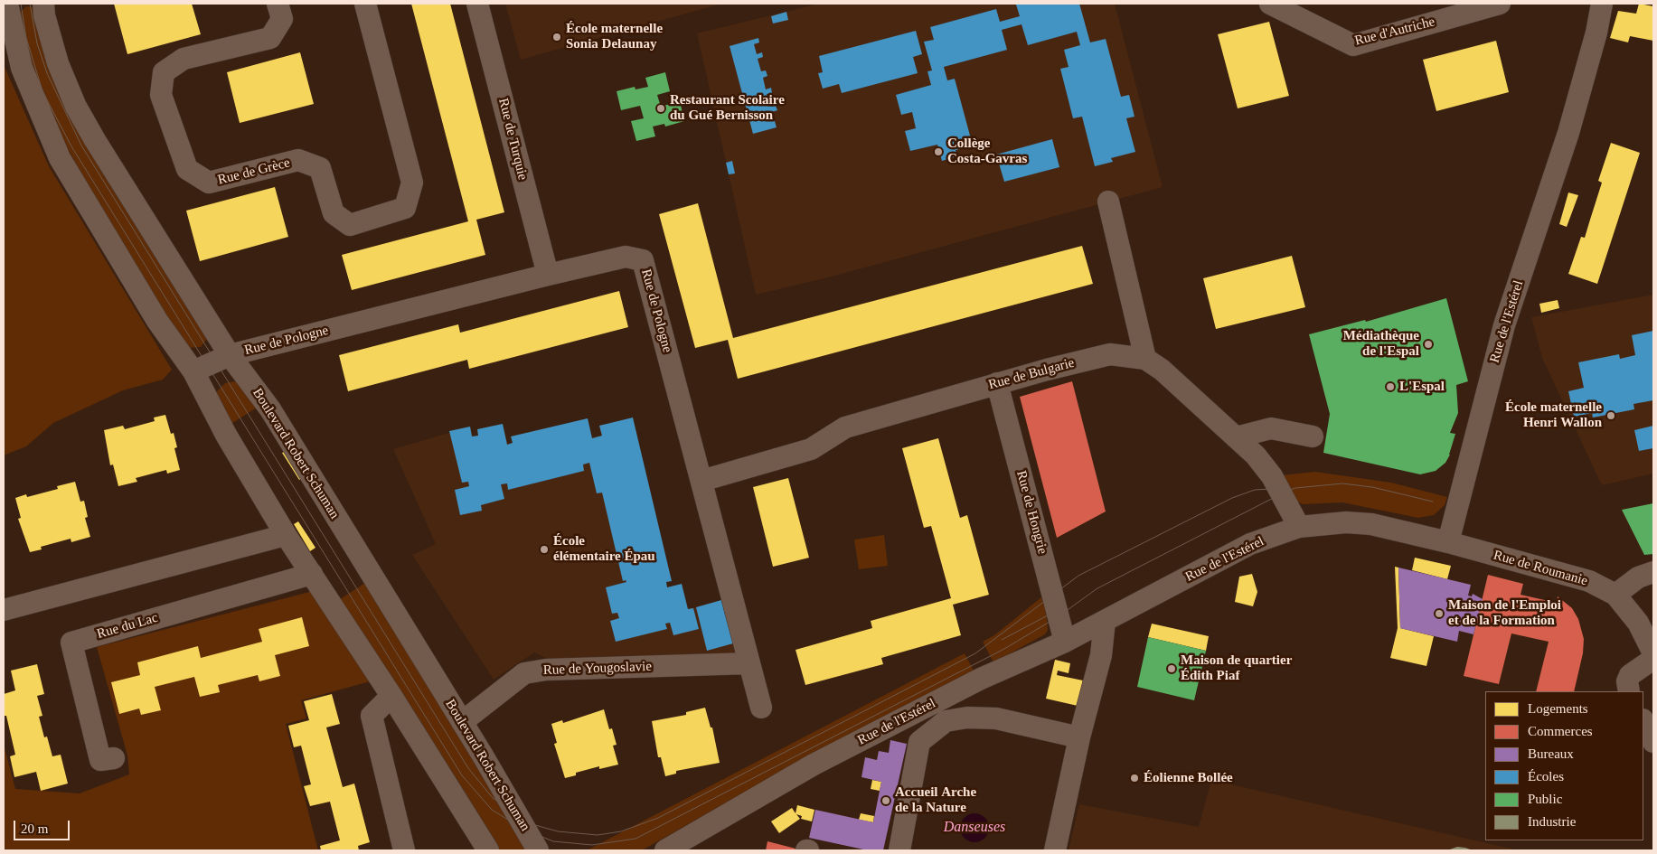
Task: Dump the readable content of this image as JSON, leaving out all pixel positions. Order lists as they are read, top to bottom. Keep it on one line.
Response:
{"streets":{"street":["Rue d'Autriche","Rue de Turquie","Rue de Grèce","Rue de Pologne","Rue de l'Estérel","Rue de Bulgarie","Boulevard Robert Schuman","Rue de Hongrie","Rue de Roumanie","Rue du Lac","Rue de Yougoslavie"]},"crossings":[["Rue de Turquie","Rue de Pologne"],["Rue de Pologne","Rue de Bulgarie"],["Rue de Pologne","Boulevard Robert Schuman"],["Rue de Pologne","Rue de Yougoslavie"],["Rue de l'Estérel","Rue de Hongrie"],["Rue de l'Estérel","Rue de Roumanie"],["Rue de Bulgarie","Rue de Hongrie"],["Boulevard Robert Schuman","Rue de Yougoslavie"]],"water":["Danseuses"],"places":["École maternelle Sonia Delaunay","Restaurant Scolaire du Gué Bernisson","Collège Costa-Gavras","Médiathèque de l'Espal","L'Espal","École maternelle Henri Wallon","École élémentaire Épau","Maison de l'Emploi et de la Formation","Maison de quartier Édith Piaf","Éolienne Bollée","Accueil Arche de la Nature"],"legend":["Logements","Commerces","Bureaux","Écoles","Public","Industrie"],"scale_bar":"20 m"}
